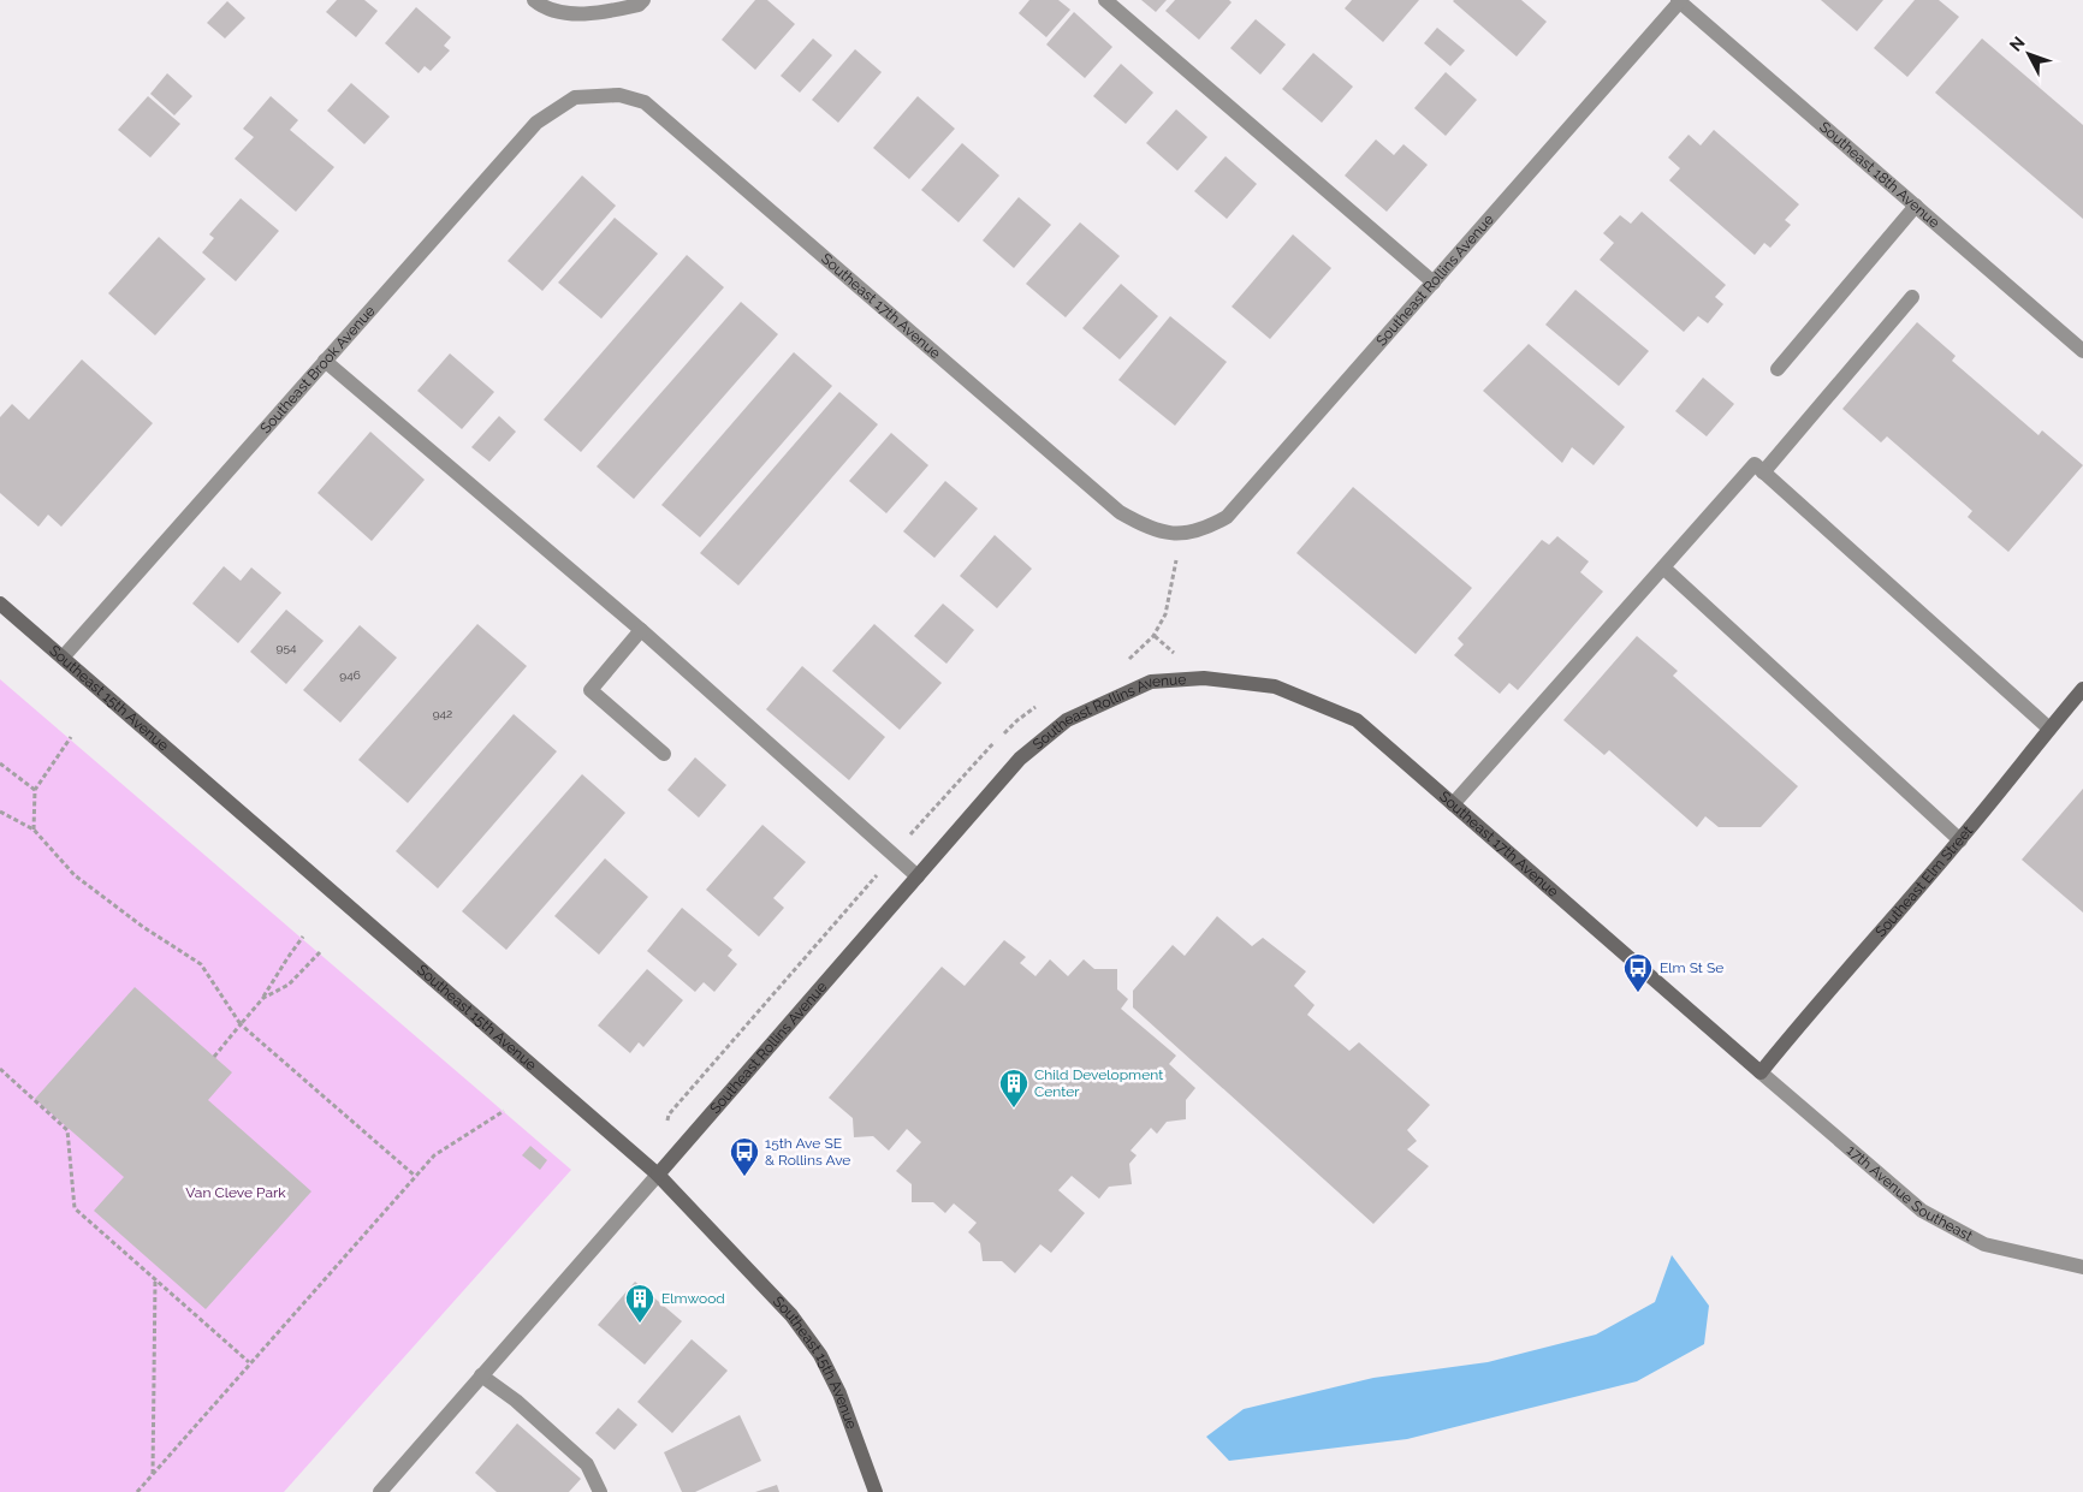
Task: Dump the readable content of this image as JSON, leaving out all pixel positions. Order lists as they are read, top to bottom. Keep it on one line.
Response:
{"streets":{"street":["Southeast 18th Avenue","Southeast Rollins Avenue","Southeast 17th Avenue","Southeast Brook Avenue","Southeast 15th Avenue","Southeast Elm Street","17th Avenue Southeast"]},"crossings":[["Southeast 18th Avenue","Southeast Rollins Avenue"],["Southeast Rollins Avenue","Southeast 17th Avenue"],["Southeast Rollins Avenue","Southeast 15th Avenue"],["Southeast 17th Avenue","Southeast Brook Avenue"],["Southeast 17th Avenue","Southeast Elm Street"],["Southeast 17th Avenue","17th Avenue Southeast"],["Southeast Brook Avenue","Southeast 15th Avenue"],["Southeast Elm Street","17th Avenue Southeast"]],"parks":["Van Cleve Park"],"places":{"bus stop":["Elm St Se","15th Ave SE & Rollins Ave"],"building":["Child Development Center","Elmwood"]},"house_numbers":["954","946","942"],"north":"top left"}
